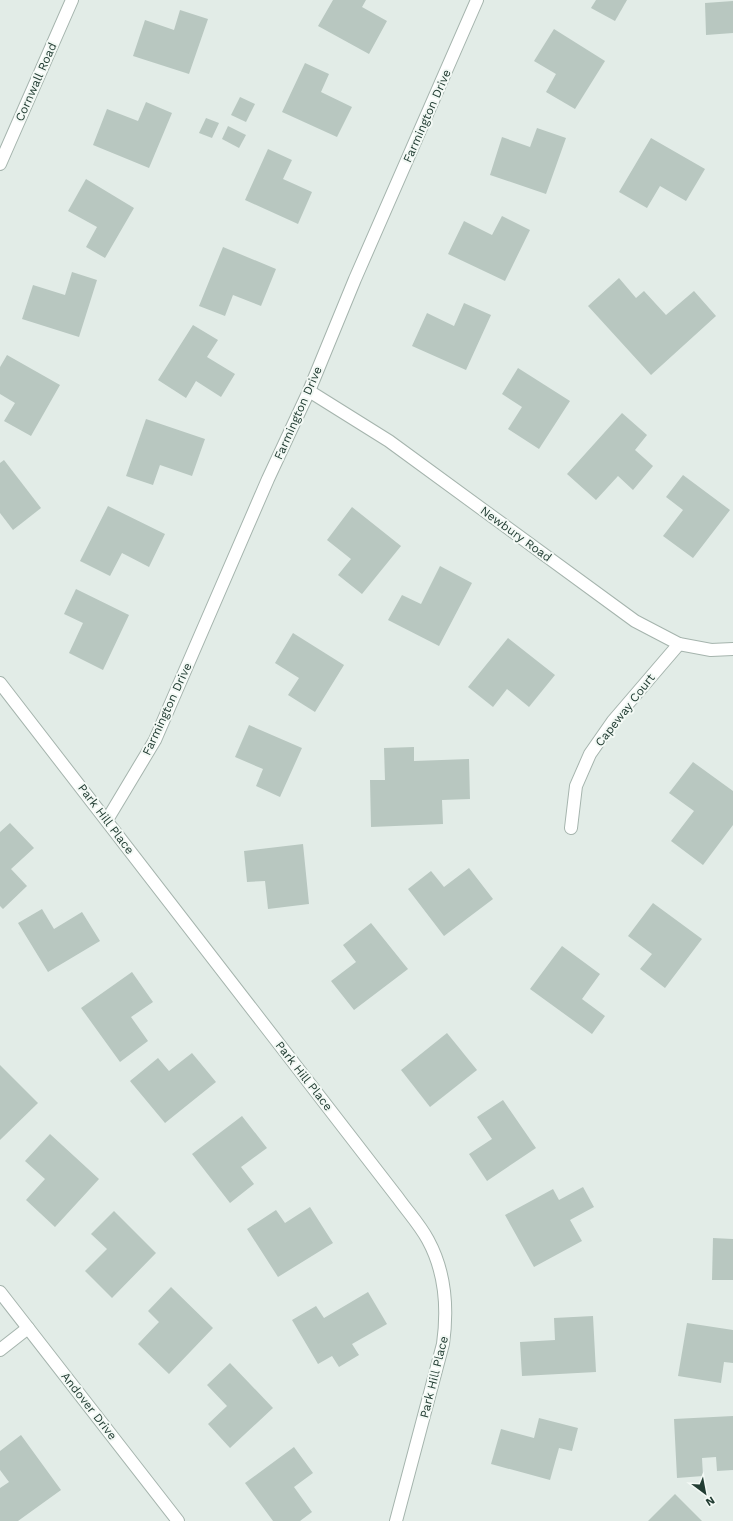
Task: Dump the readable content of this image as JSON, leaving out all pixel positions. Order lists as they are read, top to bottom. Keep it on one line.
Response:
{"streets":{"street":["Cornwall Road","Farmington Drive","Newbury Road","Capeway Court","Park Hill Place","Andover Drive"]},"crossings":[["Farmington Drive","Newbury Road"],["Farmington Drive","Park Hill Place"],["Newbury Road","Capeway Court"]],"north":"bottom right"}
